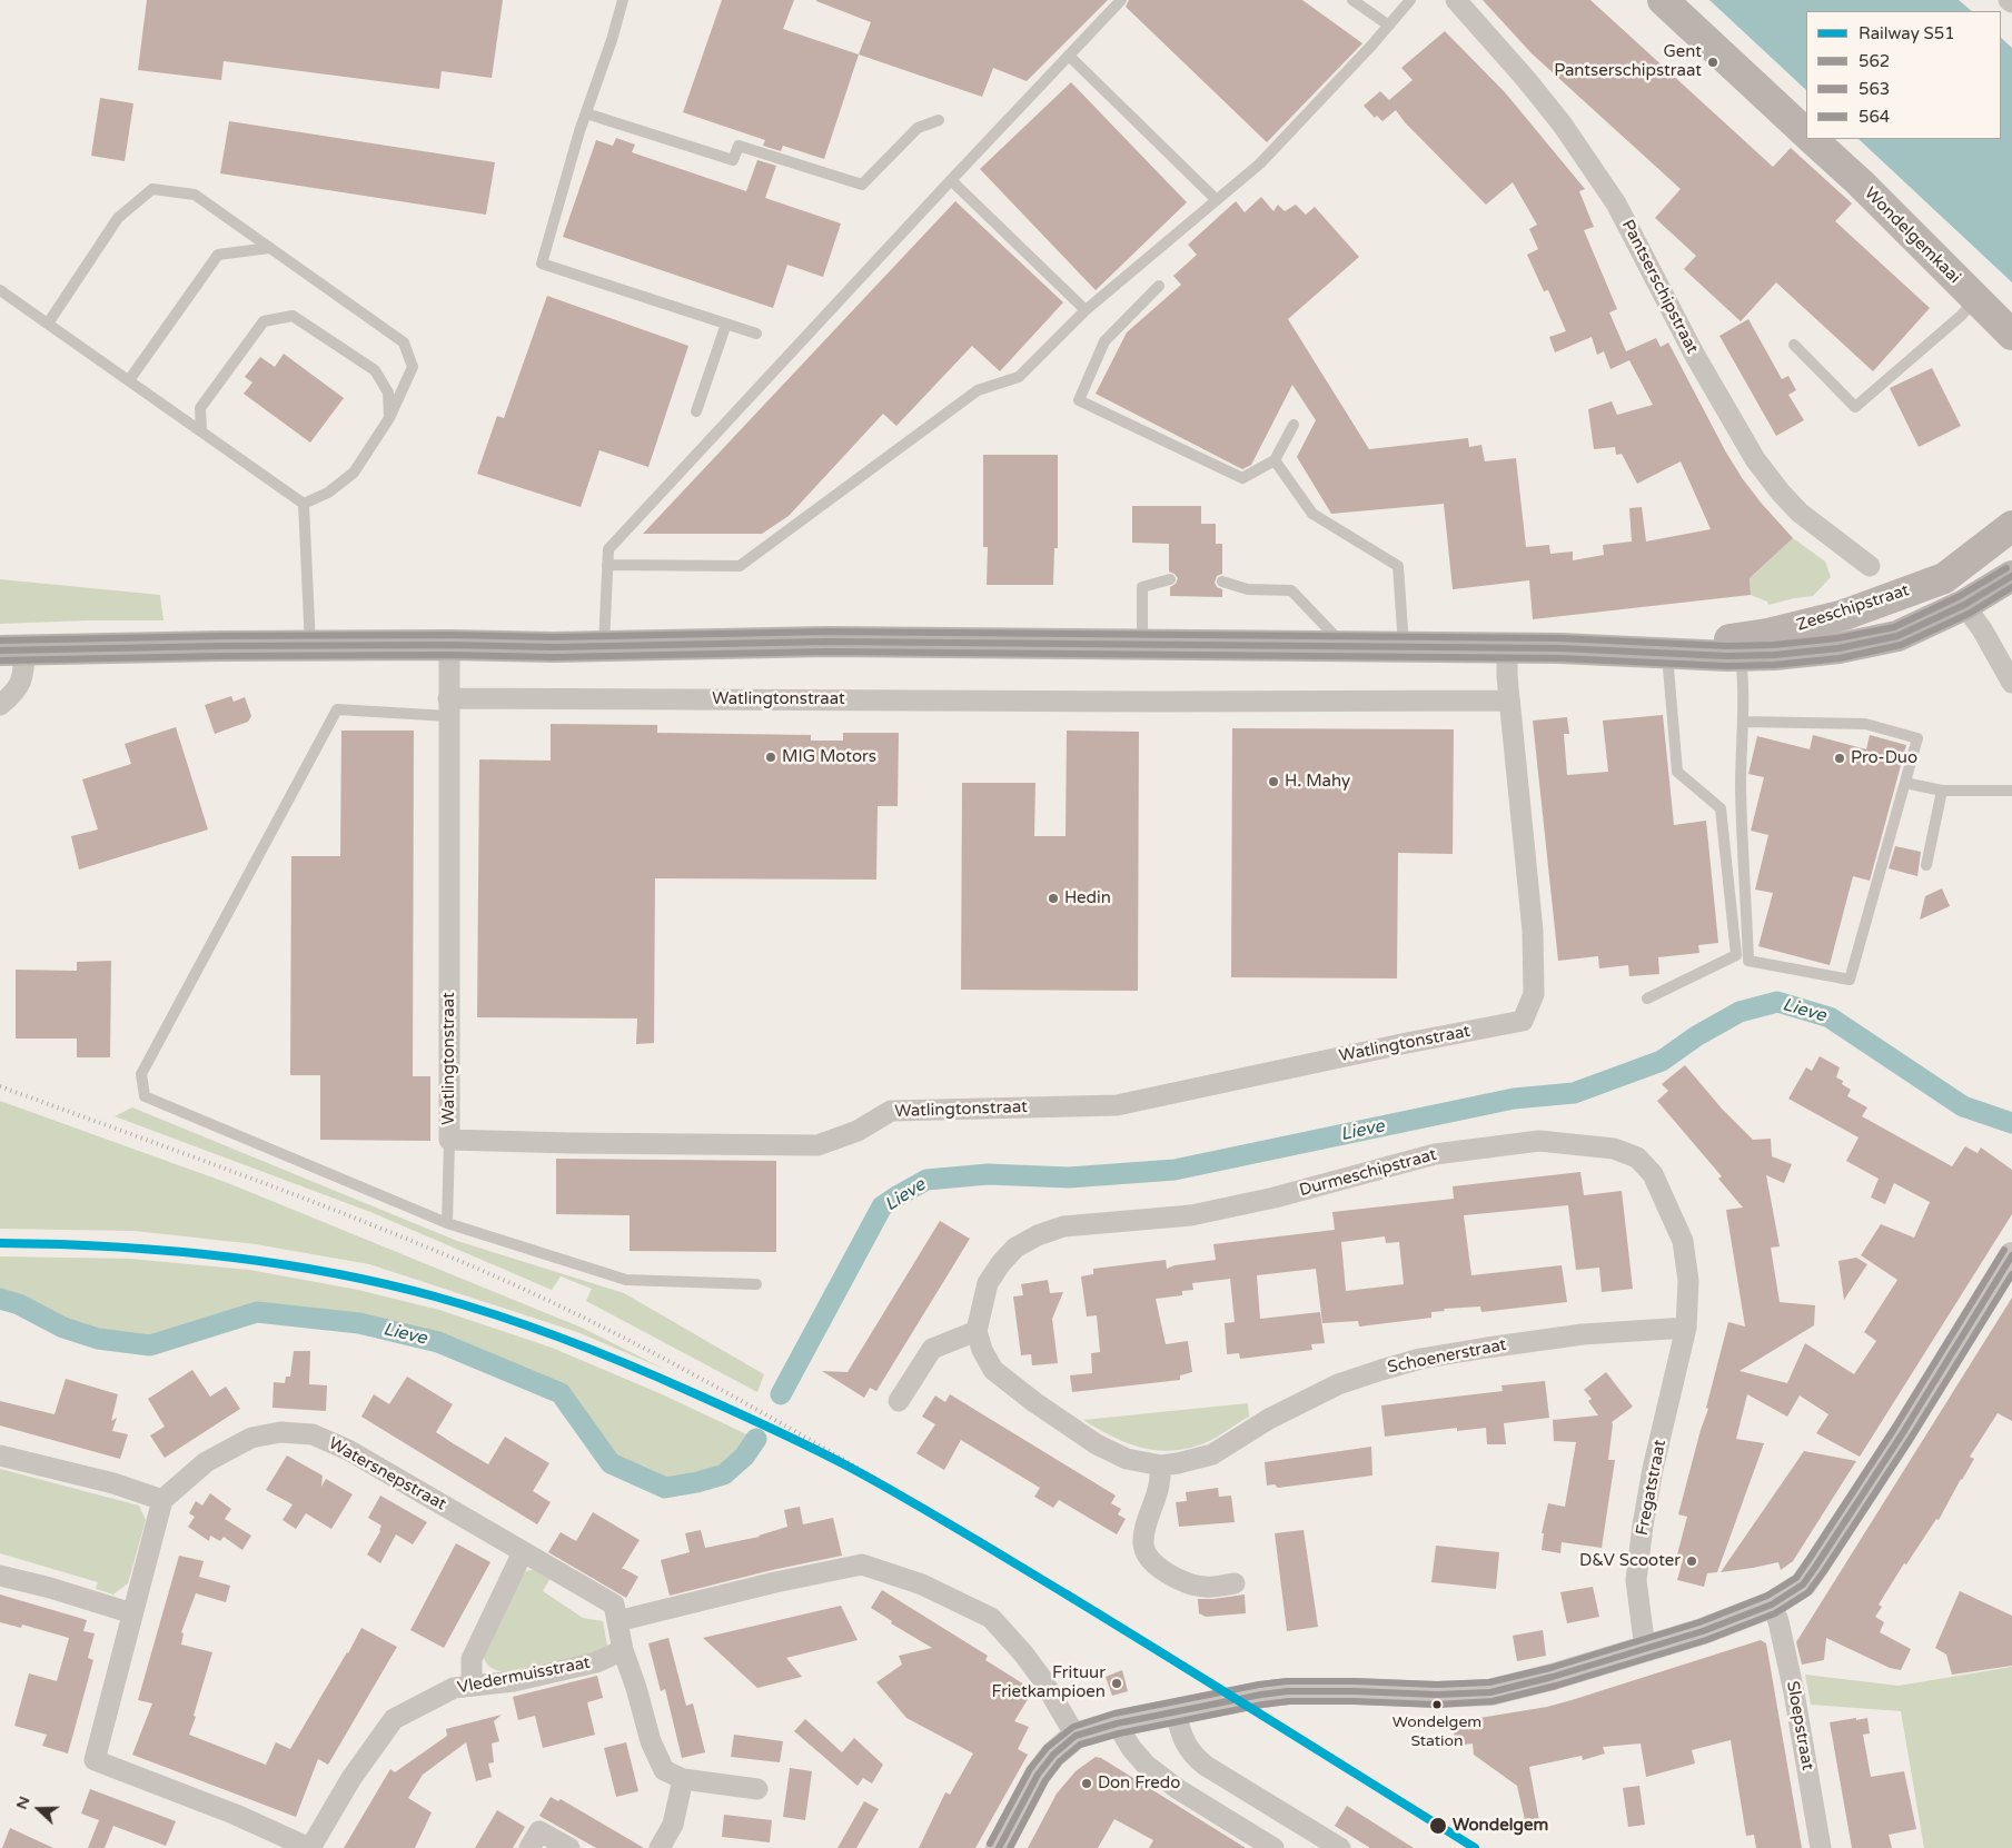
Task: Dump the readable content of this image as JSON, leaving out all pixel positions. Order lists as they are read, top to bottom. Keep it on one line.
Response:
{"streets":{"main road":["Wondelgemkaai","Zeeschipstraat"],"street":["Pantserschipstraat","Watlingtonstraat","Durmeschipstraat","Schoenerstraat","Watersnepstraat","Fregatstraat","Vledermuisstraat","Sloepstraat"]},"crossings":[["Zeeschipstraat","Watlingtonstraat"],["Durmeschipstraat","Schoenerstraat"],["Durmeschipstraat","Fregatstraat"],["Schoenerstraat","Fregatstraat"],["Watersnepstraat","Vledermuisstraat"]],"water":["Lieve"],"places":["Gent Pantserschipstraat","MIG Motors","Pro-Duo","H. Mahy","Hedin","D&V Scooter","Frituur Frietkampioen","Wondelgem Station","Don Fredo","Wondelgem"],"lines":["transit line 564","transit line 562","transit line 563","rail line S51"],"legend":["Railway S51","562","563","564"],"north":"left"}
